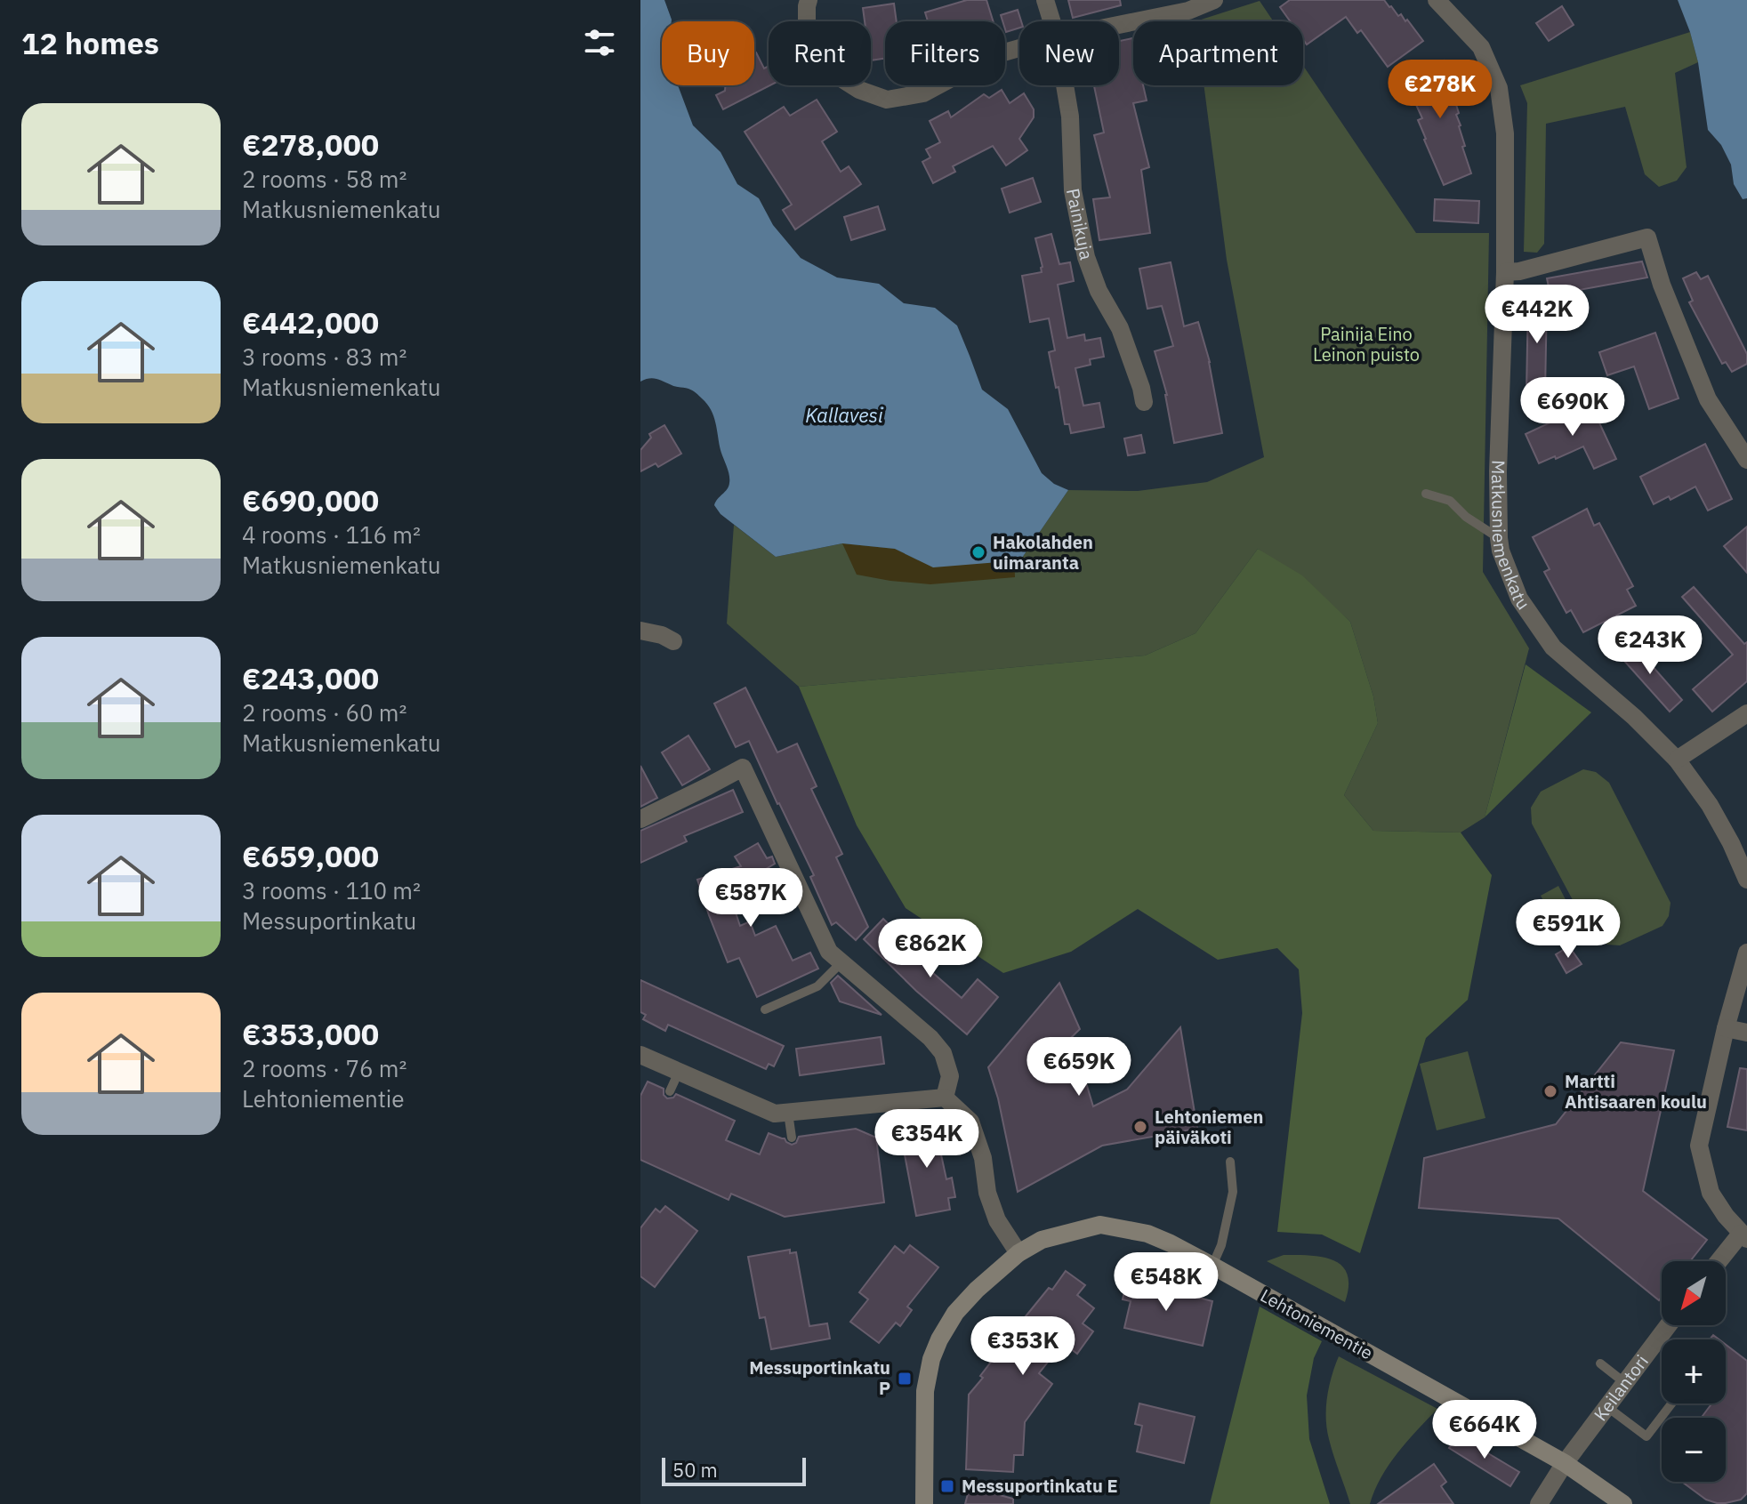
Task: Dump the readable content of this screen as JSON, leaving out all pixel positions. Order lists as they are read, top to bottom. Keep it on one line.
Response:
{"streets":{"street":["Painikuja","Matkusniemenkatu","Lehtoniementie","Keilantori"]},"crossings":[["Lehtoniementie","Keilantori"]],"water":["Kallavesi"],"parks":["Painija Eino Leinon puisto"],"places":{"other":["Hakolahden uimaranta","Martti Ahtisaaren koulu","Lehtoniemen päiväkoti"],"transit":["Messuportinkatu P","Messuportinkatu E"]},"scale_bar":"50 m","north":"bottom left","page":{"heading":"12 homes","chip":["Buy","Rent","Filters","New","Apartment"],"price":["€278K","€442K","€690K","€243K","€587K","€591K","€862K","€659K","€354K","€548K","€353K","€664K"],"list":[{"name":"€278,000","note":"2 rooms · 58 m² · Matkusniemenkatu"},{"name":"€442,000","note":"3 rooms · 83 m² · Matkusniemenkatu"},{"name":"€690,000","note":"4 rooms · 116 m² · Matkusniemenkatu"},{"name":"€243,000","note":"2 rooms · 60 m² · Matkusniemenkatu"},{"name":"€659,000","note":"3 rooms · 110 m² · Messuportinkatu"},{"name":"€353,000","note":"2 rooms · 76 m² · Lehtoniementie"}],"map_buttons":["+","−"],"scale":"50 m"}}
